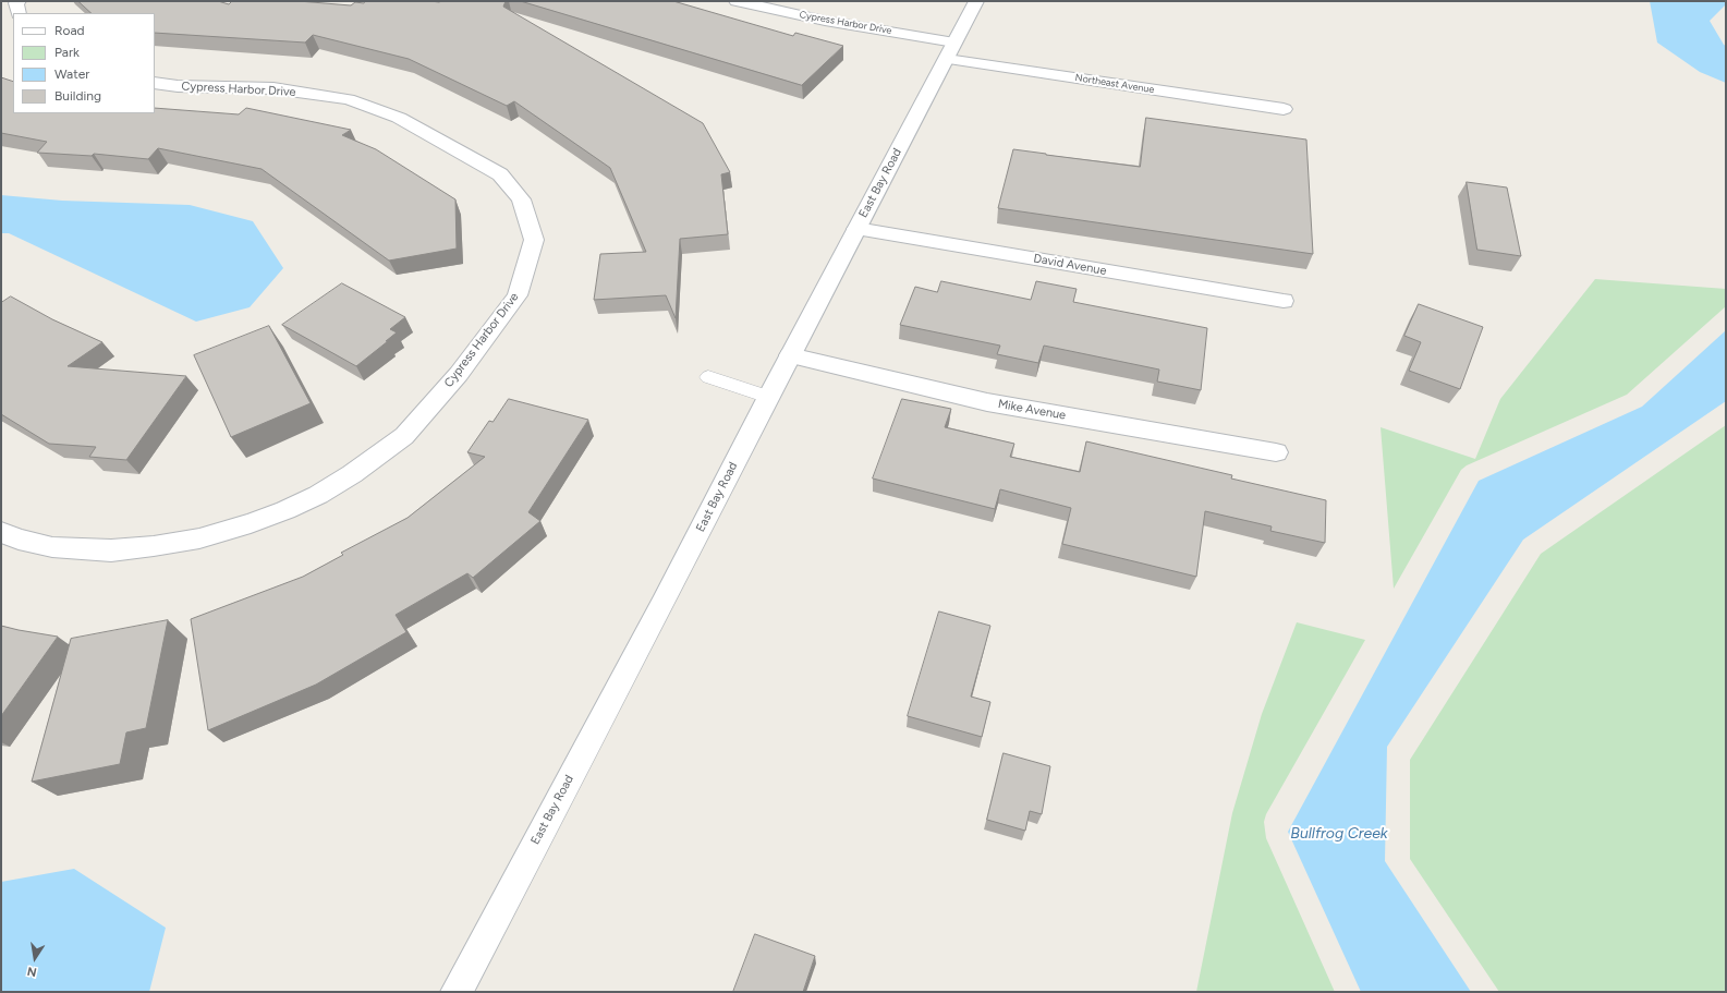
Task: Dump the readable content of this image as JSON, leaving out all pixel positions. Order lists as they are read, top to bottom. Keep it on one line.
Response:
{"streets":{"street":["Cypress Harbor Drive","Northeast Avenue","East Bay Road","David Avenue","Mike Avenue"]},"crossings":[["Cypress Harbor Drive","East Bay Road"],["Northeast Avenue","East Bay Road"],["East Bay Road","David Avenue"],["East Bay Road","Mike Avenue"]],"water":["Bullfrog Creek"],"legend":["Road","Park","Water","Building"],"north":"bottom"}
